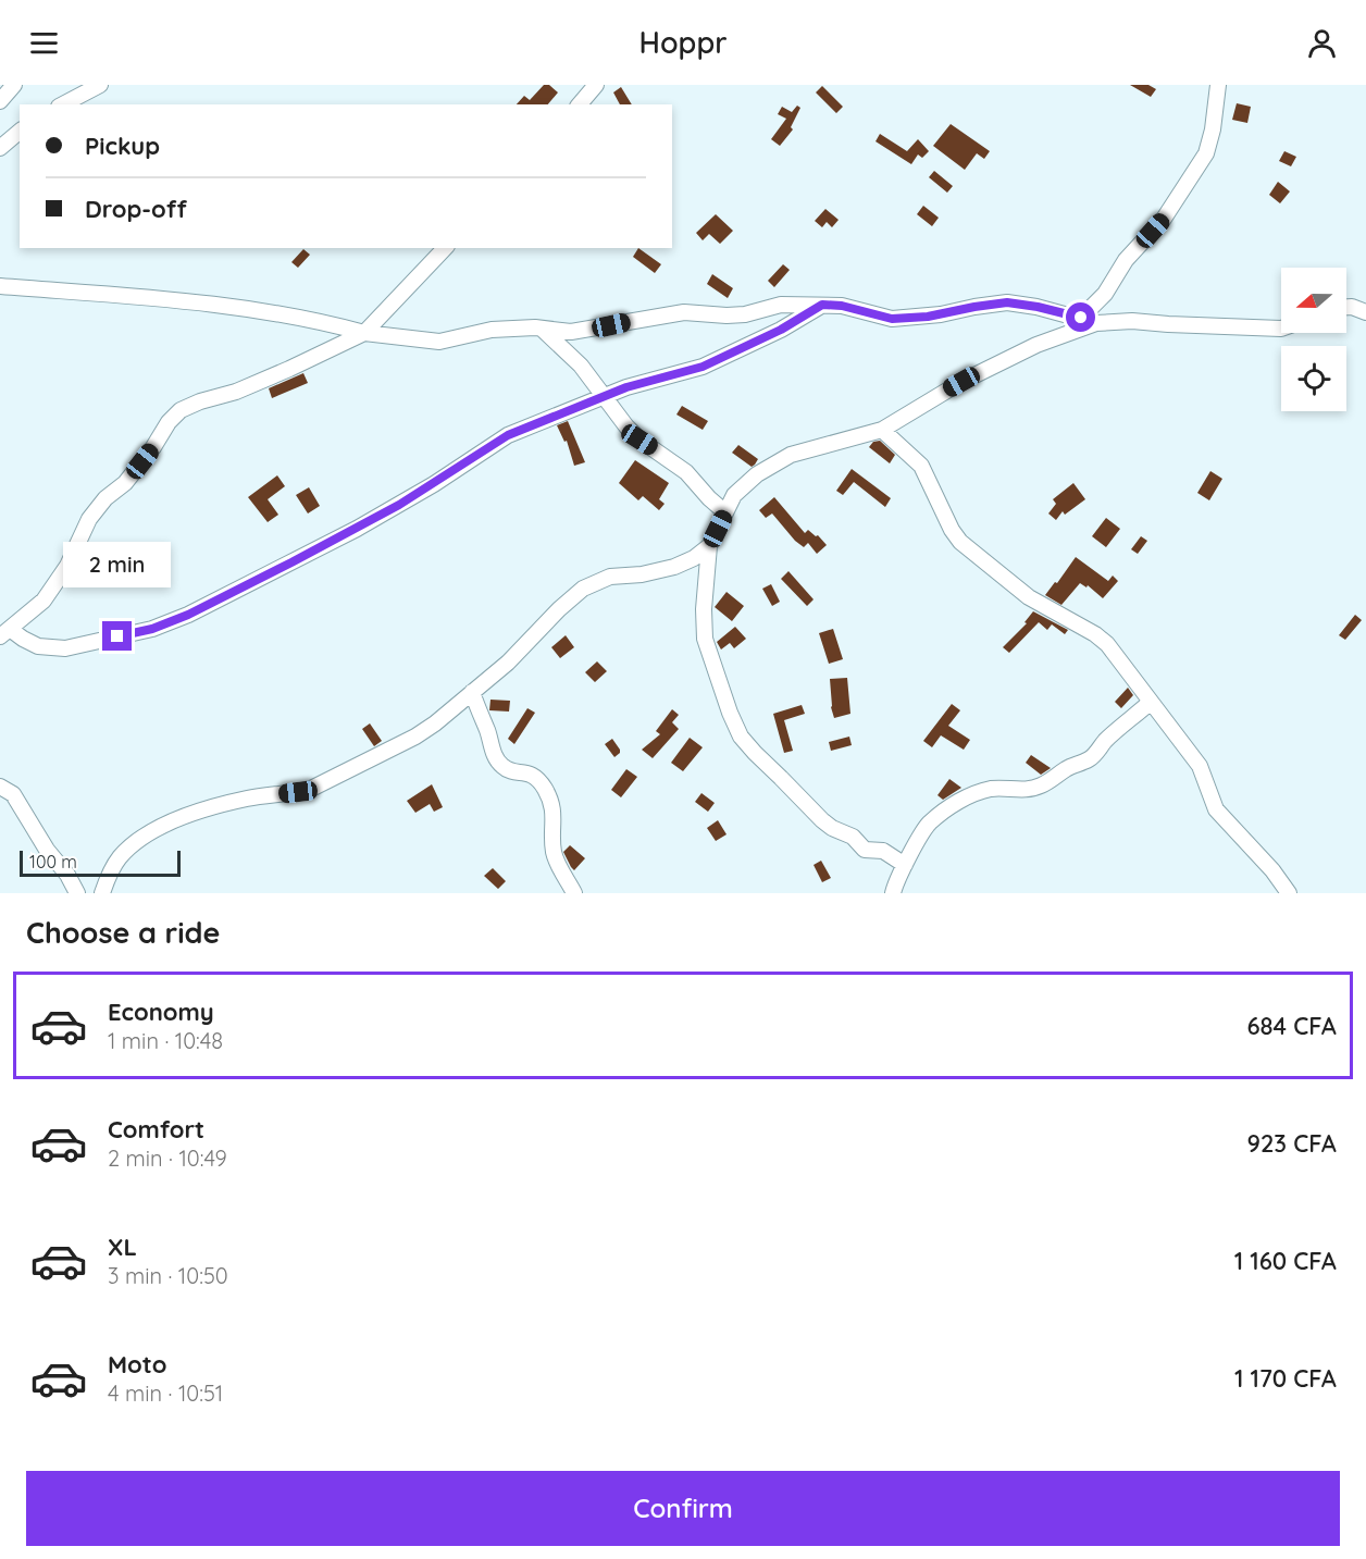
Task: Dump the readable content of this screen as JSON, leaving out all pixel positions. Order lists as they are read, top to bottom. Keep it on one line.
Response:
{"scale_bar":"100 m","north":"left","page":{"header":"Hoppr","banner":["Pickup","Drop-off"],"bubble":"2 min","scale":"100 m","heading":"Choose a ride","list":[{"name":"Economy","note":"1 min · 10:48","value":"684 CFA"},{"name":"Comfort","note":"2 min · 10:49","value":"923 CFA"},{"name":"XL","note":"3 min · 10:50","value":"1 160 CFA"},{"name":"Moto","note":"4 min · 10:51","value":"1 170 CFA"}],"buttons":"Confirm"}}
